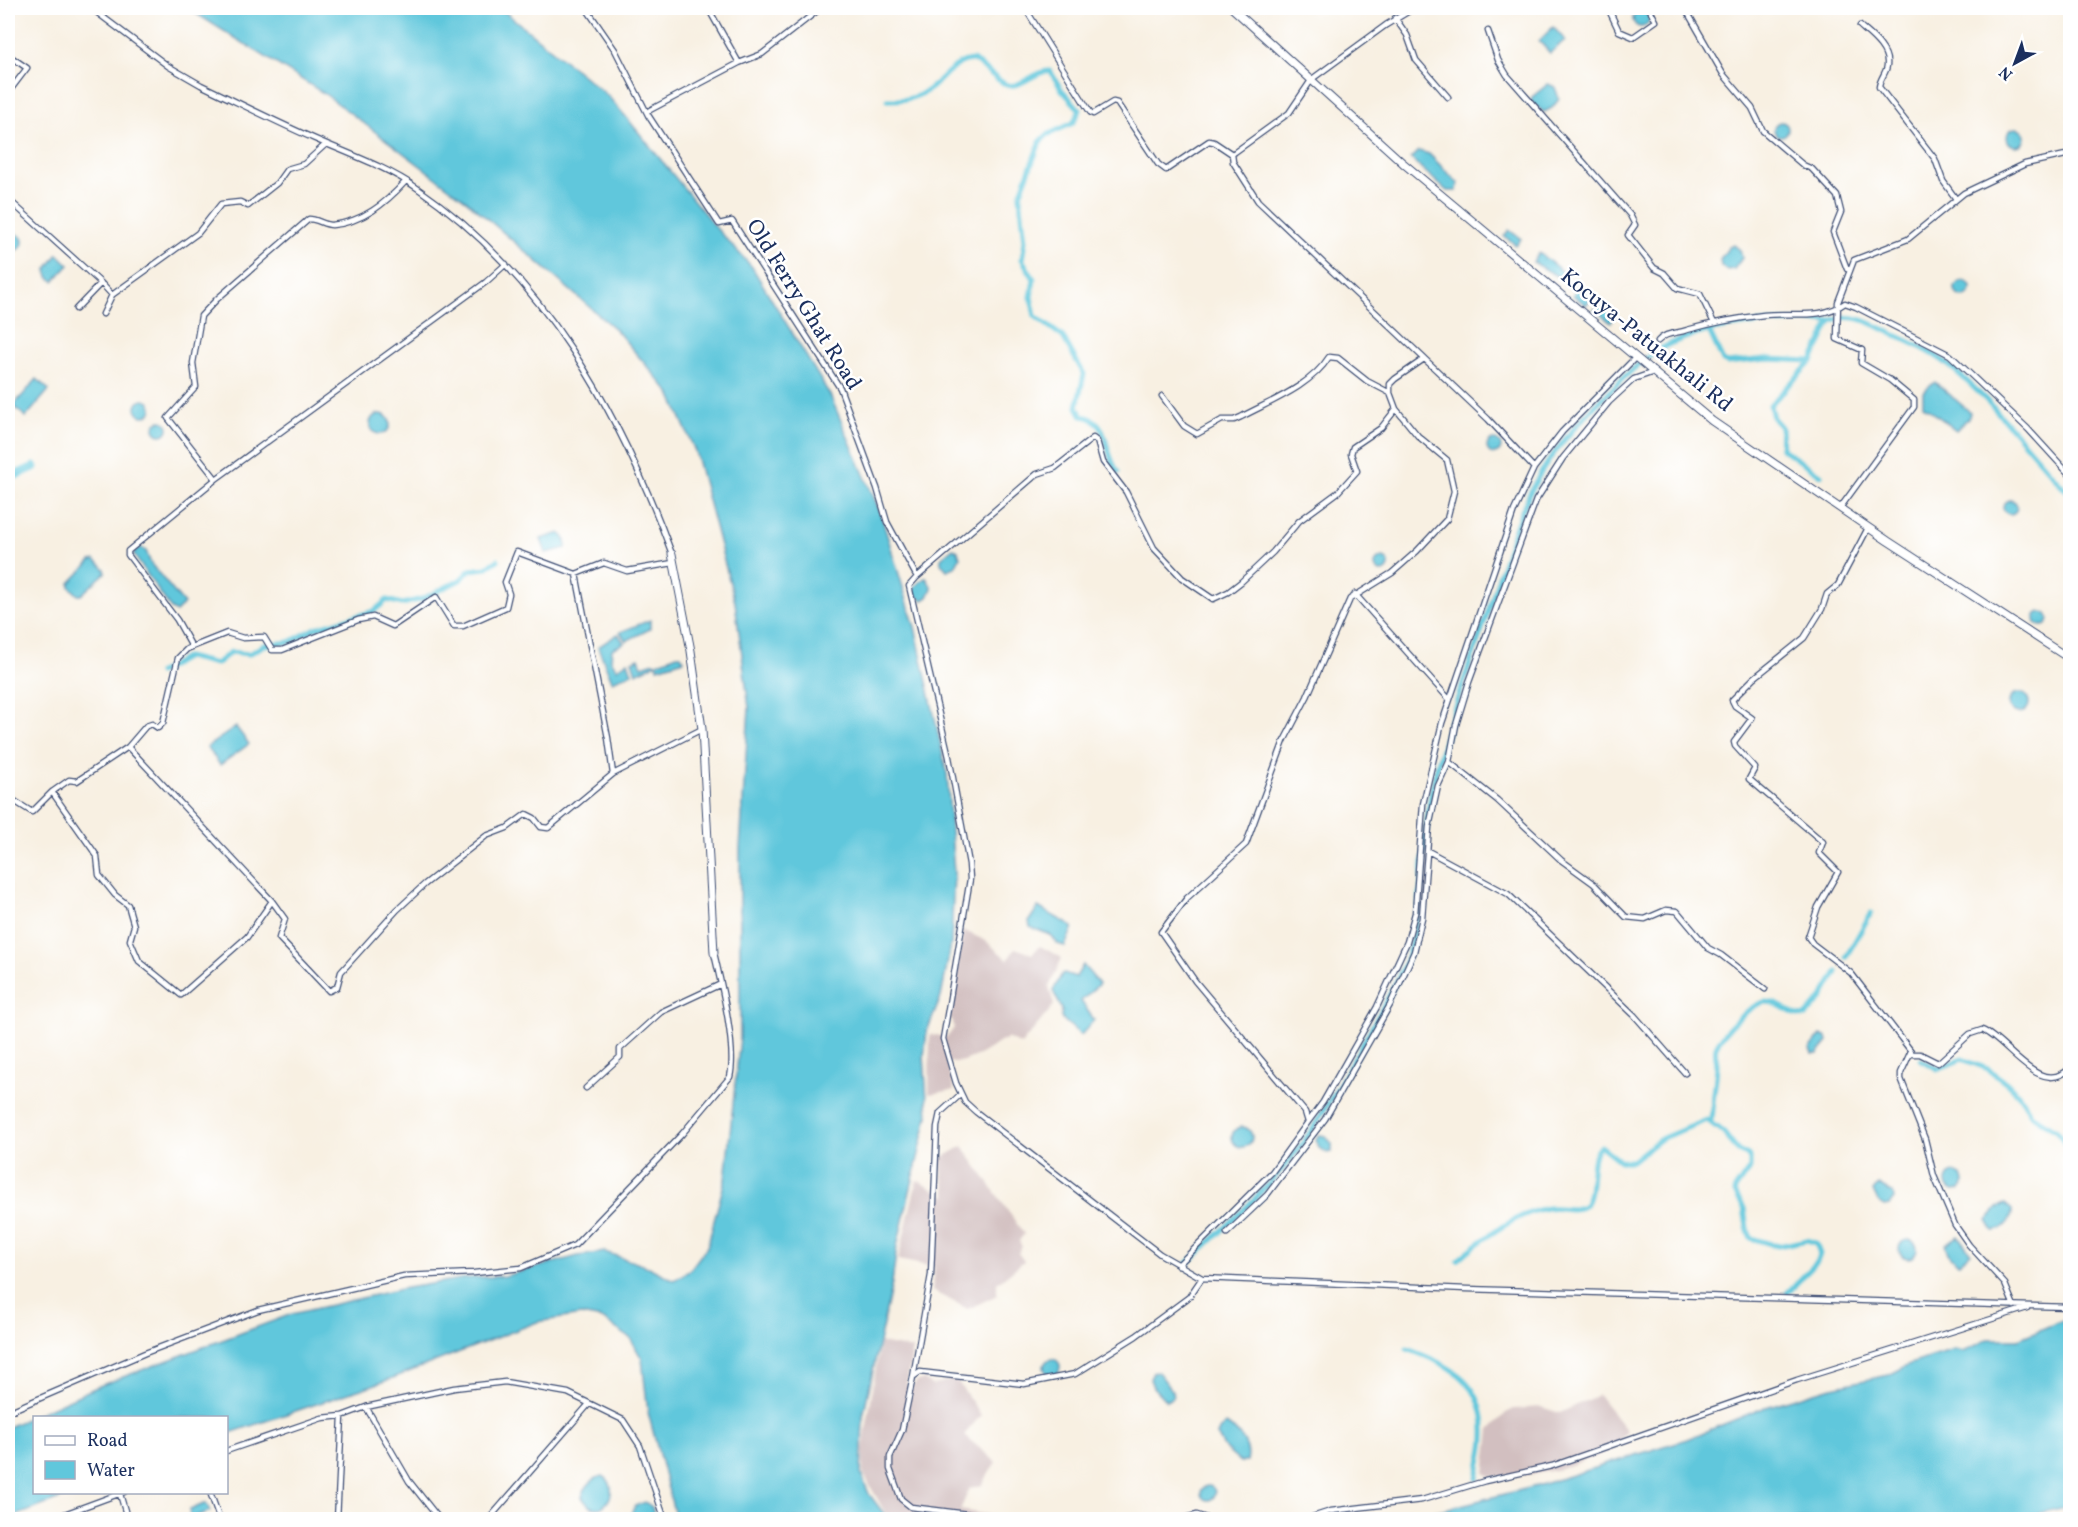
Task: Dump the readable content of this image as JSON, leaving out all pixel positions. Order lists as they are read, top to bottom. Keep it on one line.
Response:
{"streets":{"main road":["Kocuya-Patuakhali Rd"],"street":["Old Ferry Ghat Road"]},"legend":["Road","Water"],"north":"bottom left"}
